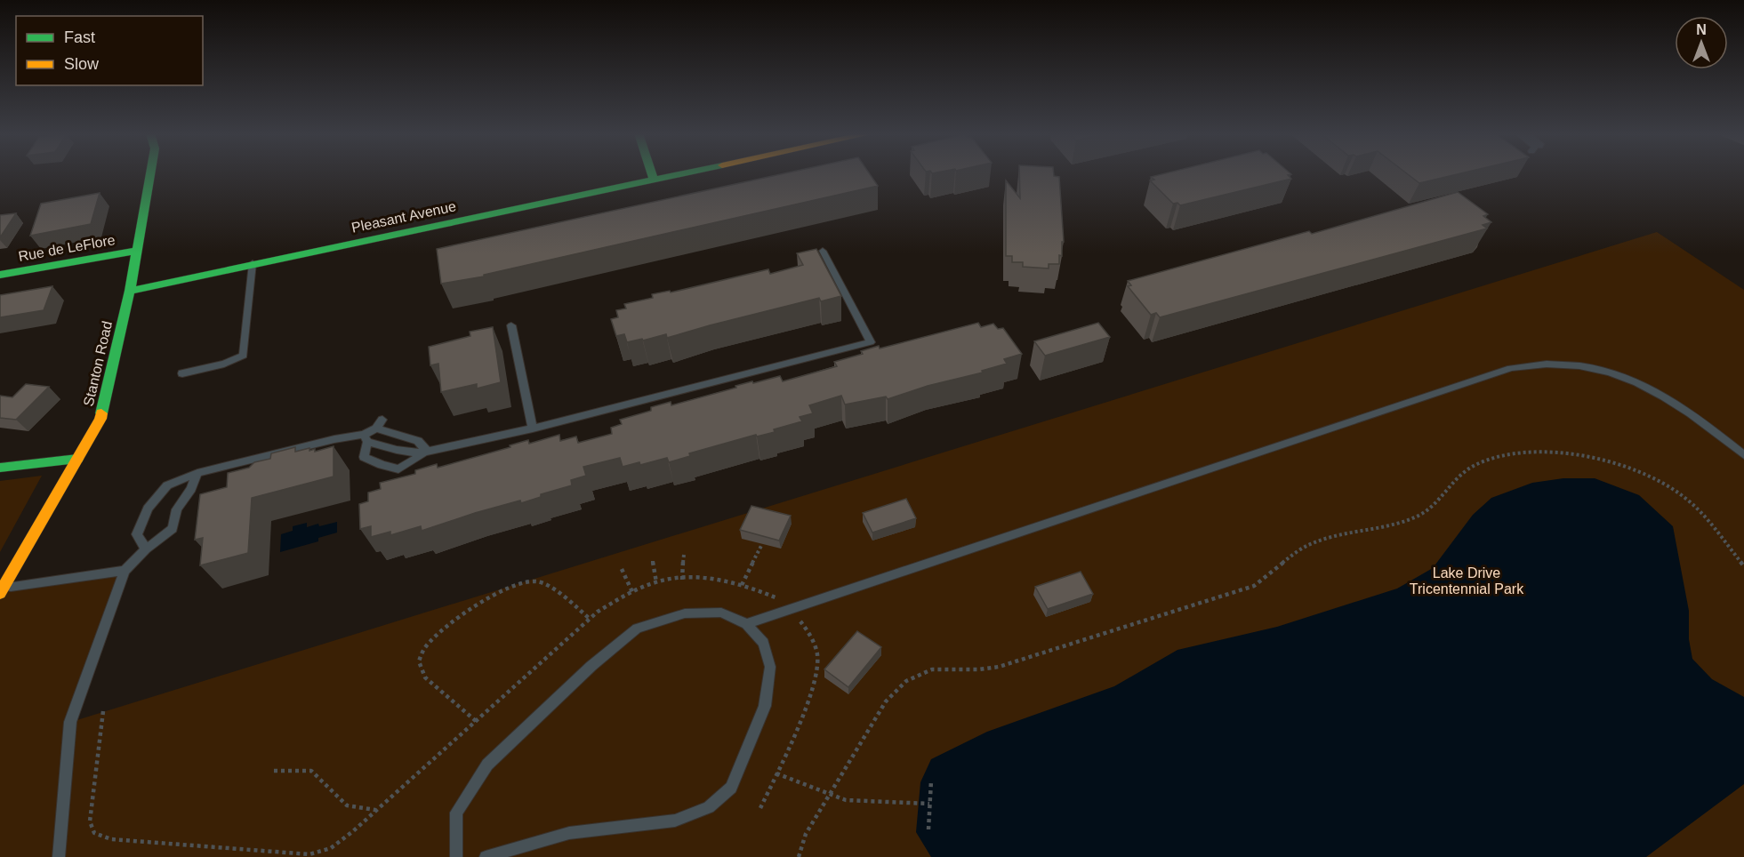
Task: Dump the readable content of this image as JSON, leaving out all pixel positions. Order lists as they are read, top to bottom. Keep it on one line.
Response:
{"streets":{"street":["Pleasant Avenue","Rue de LeFlore","Stanton Road"]},"crossings":[["Pleasant Avenue","Stanton Road"],["Rue de LeFlore","Stanton Road"]],"parks":["Lake Drive Tricentennial Park"],"legend":["Fast","Slow"],"north":"top"}
